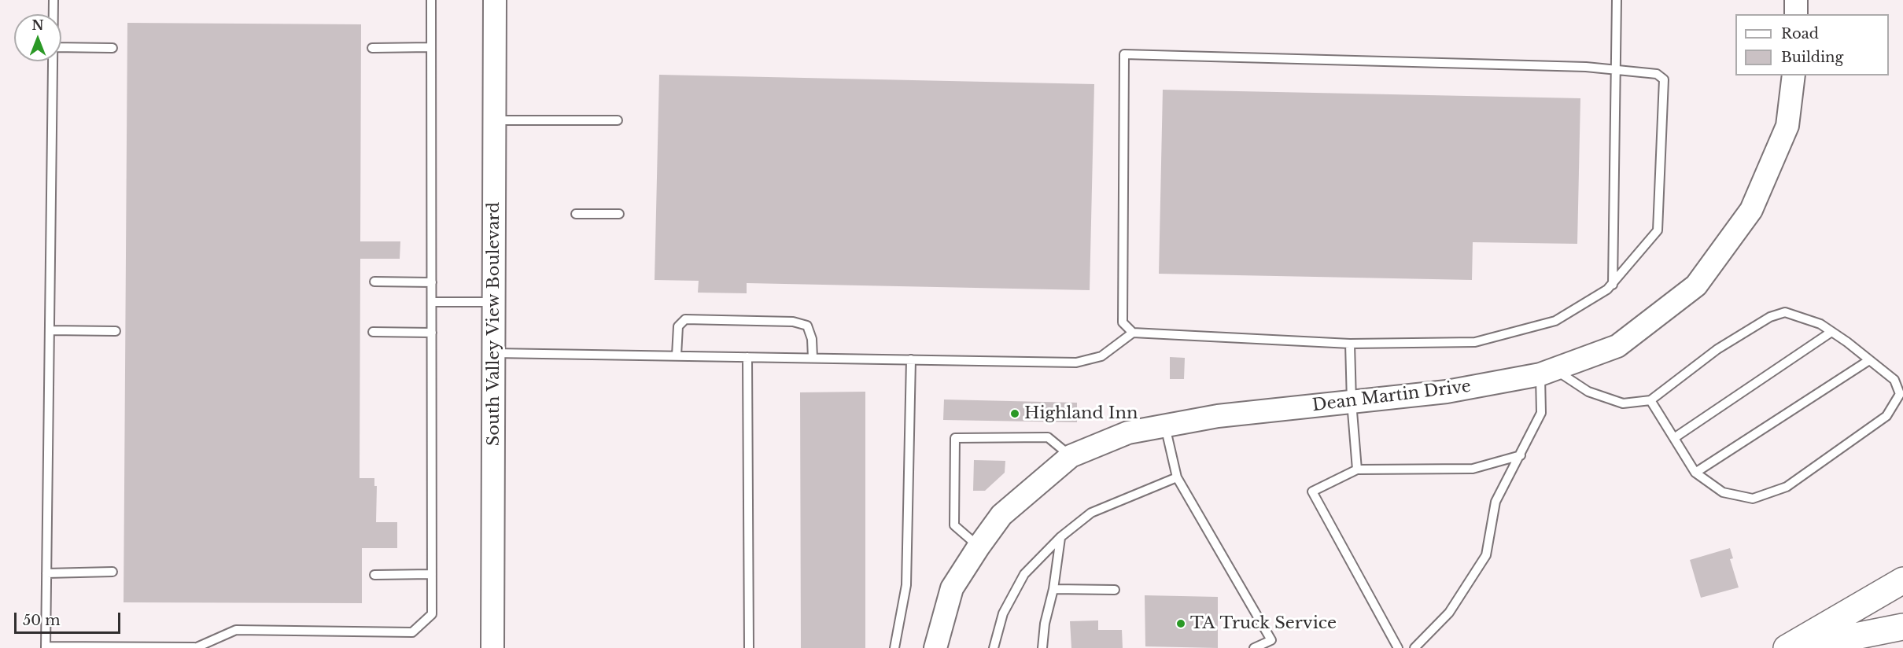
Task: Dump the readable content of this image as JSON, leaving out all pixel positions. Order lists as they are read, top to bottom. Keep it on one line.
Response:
{"streets":{"main road":["South Valley View Boulevard","Dean Martin Drive"]},"places":["Highland Inn","TA Truck Service"],"legend":["Road","Building"],"scale_bar":"50 m","north":"top"}
